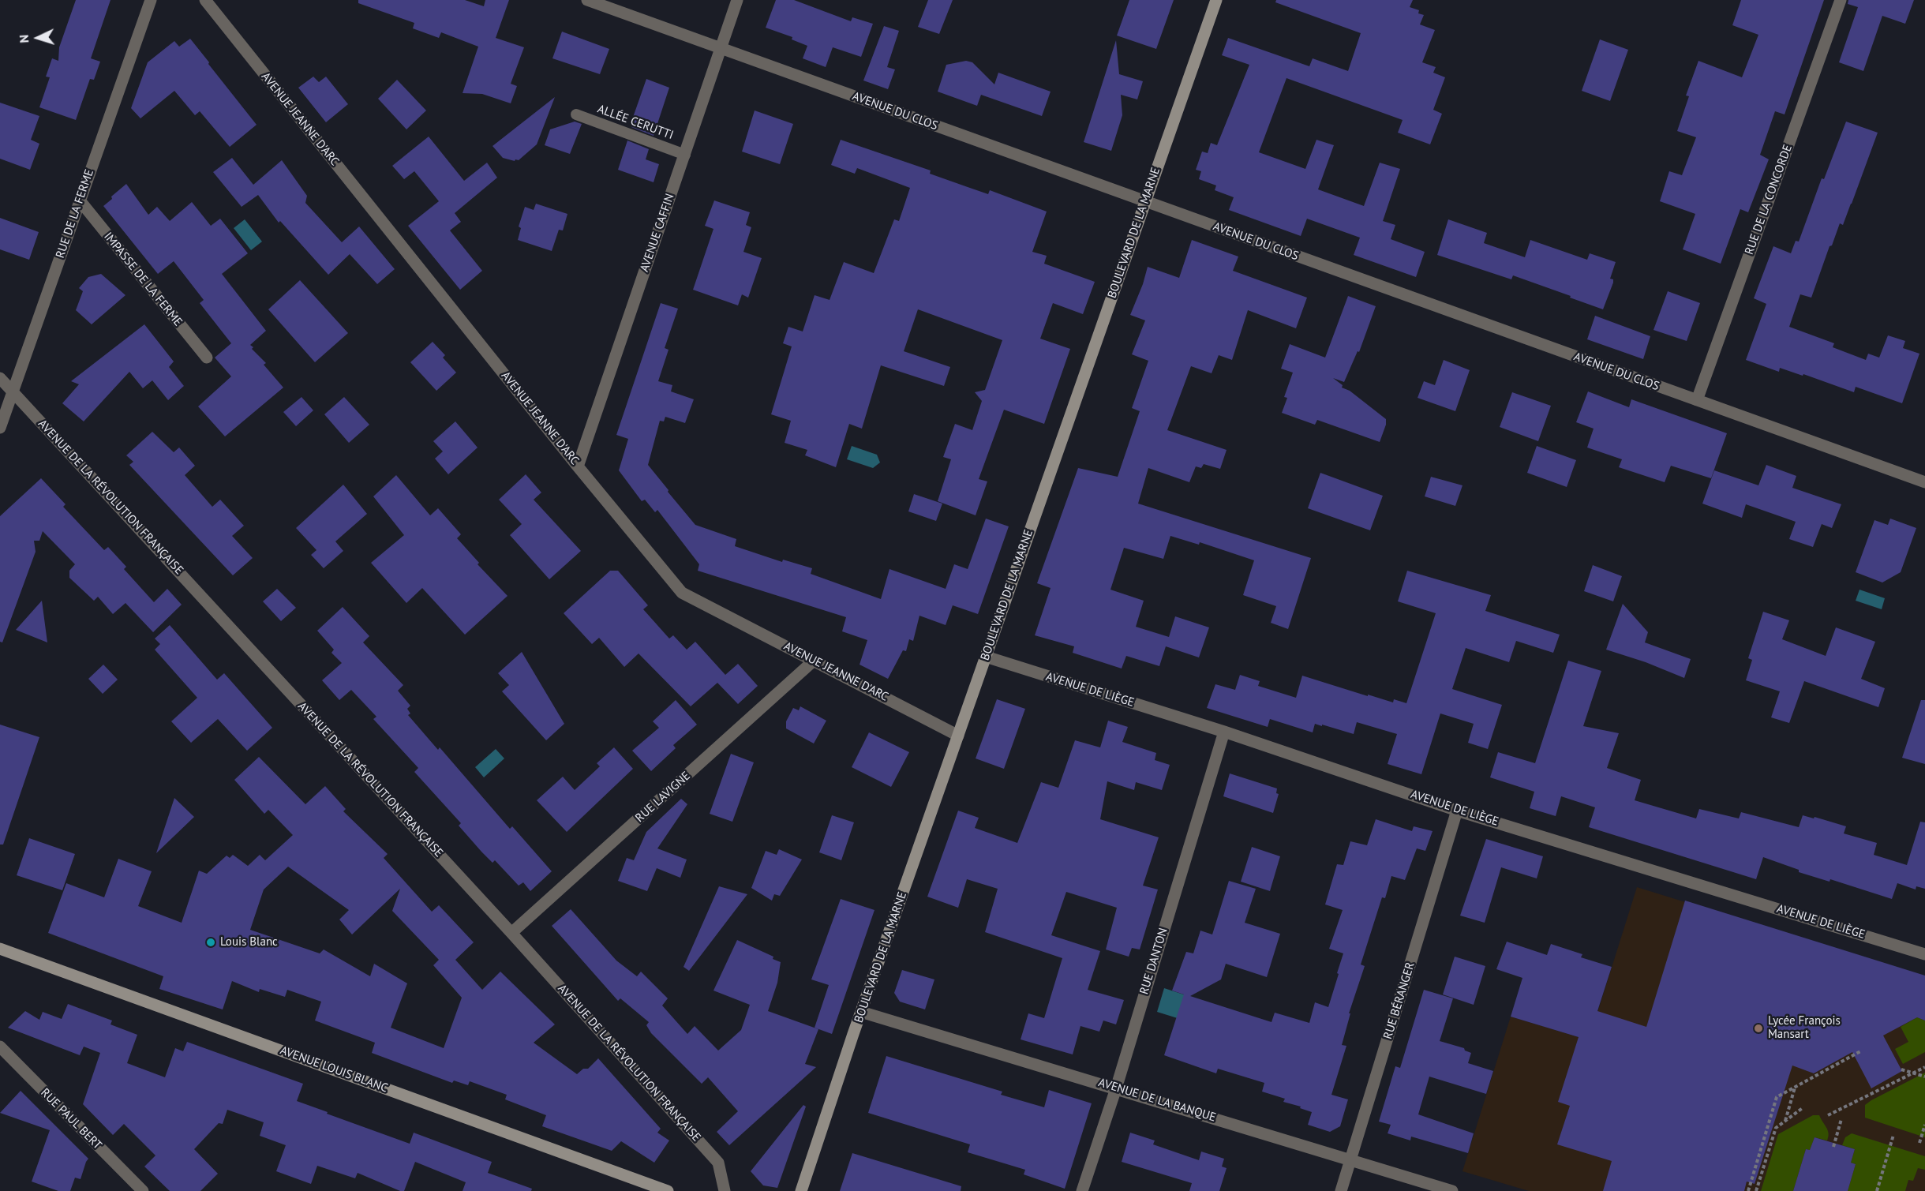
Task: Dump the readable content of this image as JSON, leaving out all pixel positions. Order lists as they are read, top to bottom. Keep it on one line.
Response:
{"streets":{"street":["AVENUE DU CLOS","AVENUE JEANNE D'ARC","RUE DE LA CONCORDE","RUE DE LA FERME","AVENUE CAFFIN","BOULEVARD DE LA MARNE","IMPASSE DE LA FERME","AVENUE DE LA RÉVOLUTION FRANÇAISE","AVENUE DE LIÈGE","RUE LAVIGNE","RUE DANTON","RUE BÉRANGER","AVENUE LOUIS BLANC","AVENUE DE LA BANQUE","RUE PAUL BERT"],"lane":["ALLÉE CERUTTI"]},"crossings":[["AVENUE DU CLOS","RUE DE LA CONCORDE"],["AVENUE DU CLOS","AVENUE CAFFIN"],["AVENUE DU CLOS","BOULEVARD DE LA MARNE"],["AVENUE JEANNE D'ARC","AVENUE CAFFIN"],["AVENUE JEANNE D'ARC","BOULEVARD DE LA MARNE"],["AVENUE JEANNE D'ARC","RUE LAVIGNE"],["ALLÉE CERUTTI","AVENUE CAFFIN"],["RUE DE LA FERME","IMPASSE DE LA FERME"],["RUE DE LA FERME","AVENUE DE LA RÉVOLUTION FRANÇAISE"],["BOULEVARD DE LA MARNE","AVENUE DE LIÈGE"],["BOULEVARD DE LA MARNE","AVENUE DE LA BANQUE"],["AVENUE DE LA RÉVOLUTION FRANÇAISE","RUE LAVIGNE"],["AVENUE DE LIÈGE","RUE DANTON"],["AVENUE DE LIÈGE","RUE BÉRANGER"],["RUE DANTON","AVENUE DE LA BANQUE"],["RUE BÉRANGER","AVENUE DE LA BANQUE"]],"places":["Louis Blanc","Lycée François Mansart"],"north":"left"}
